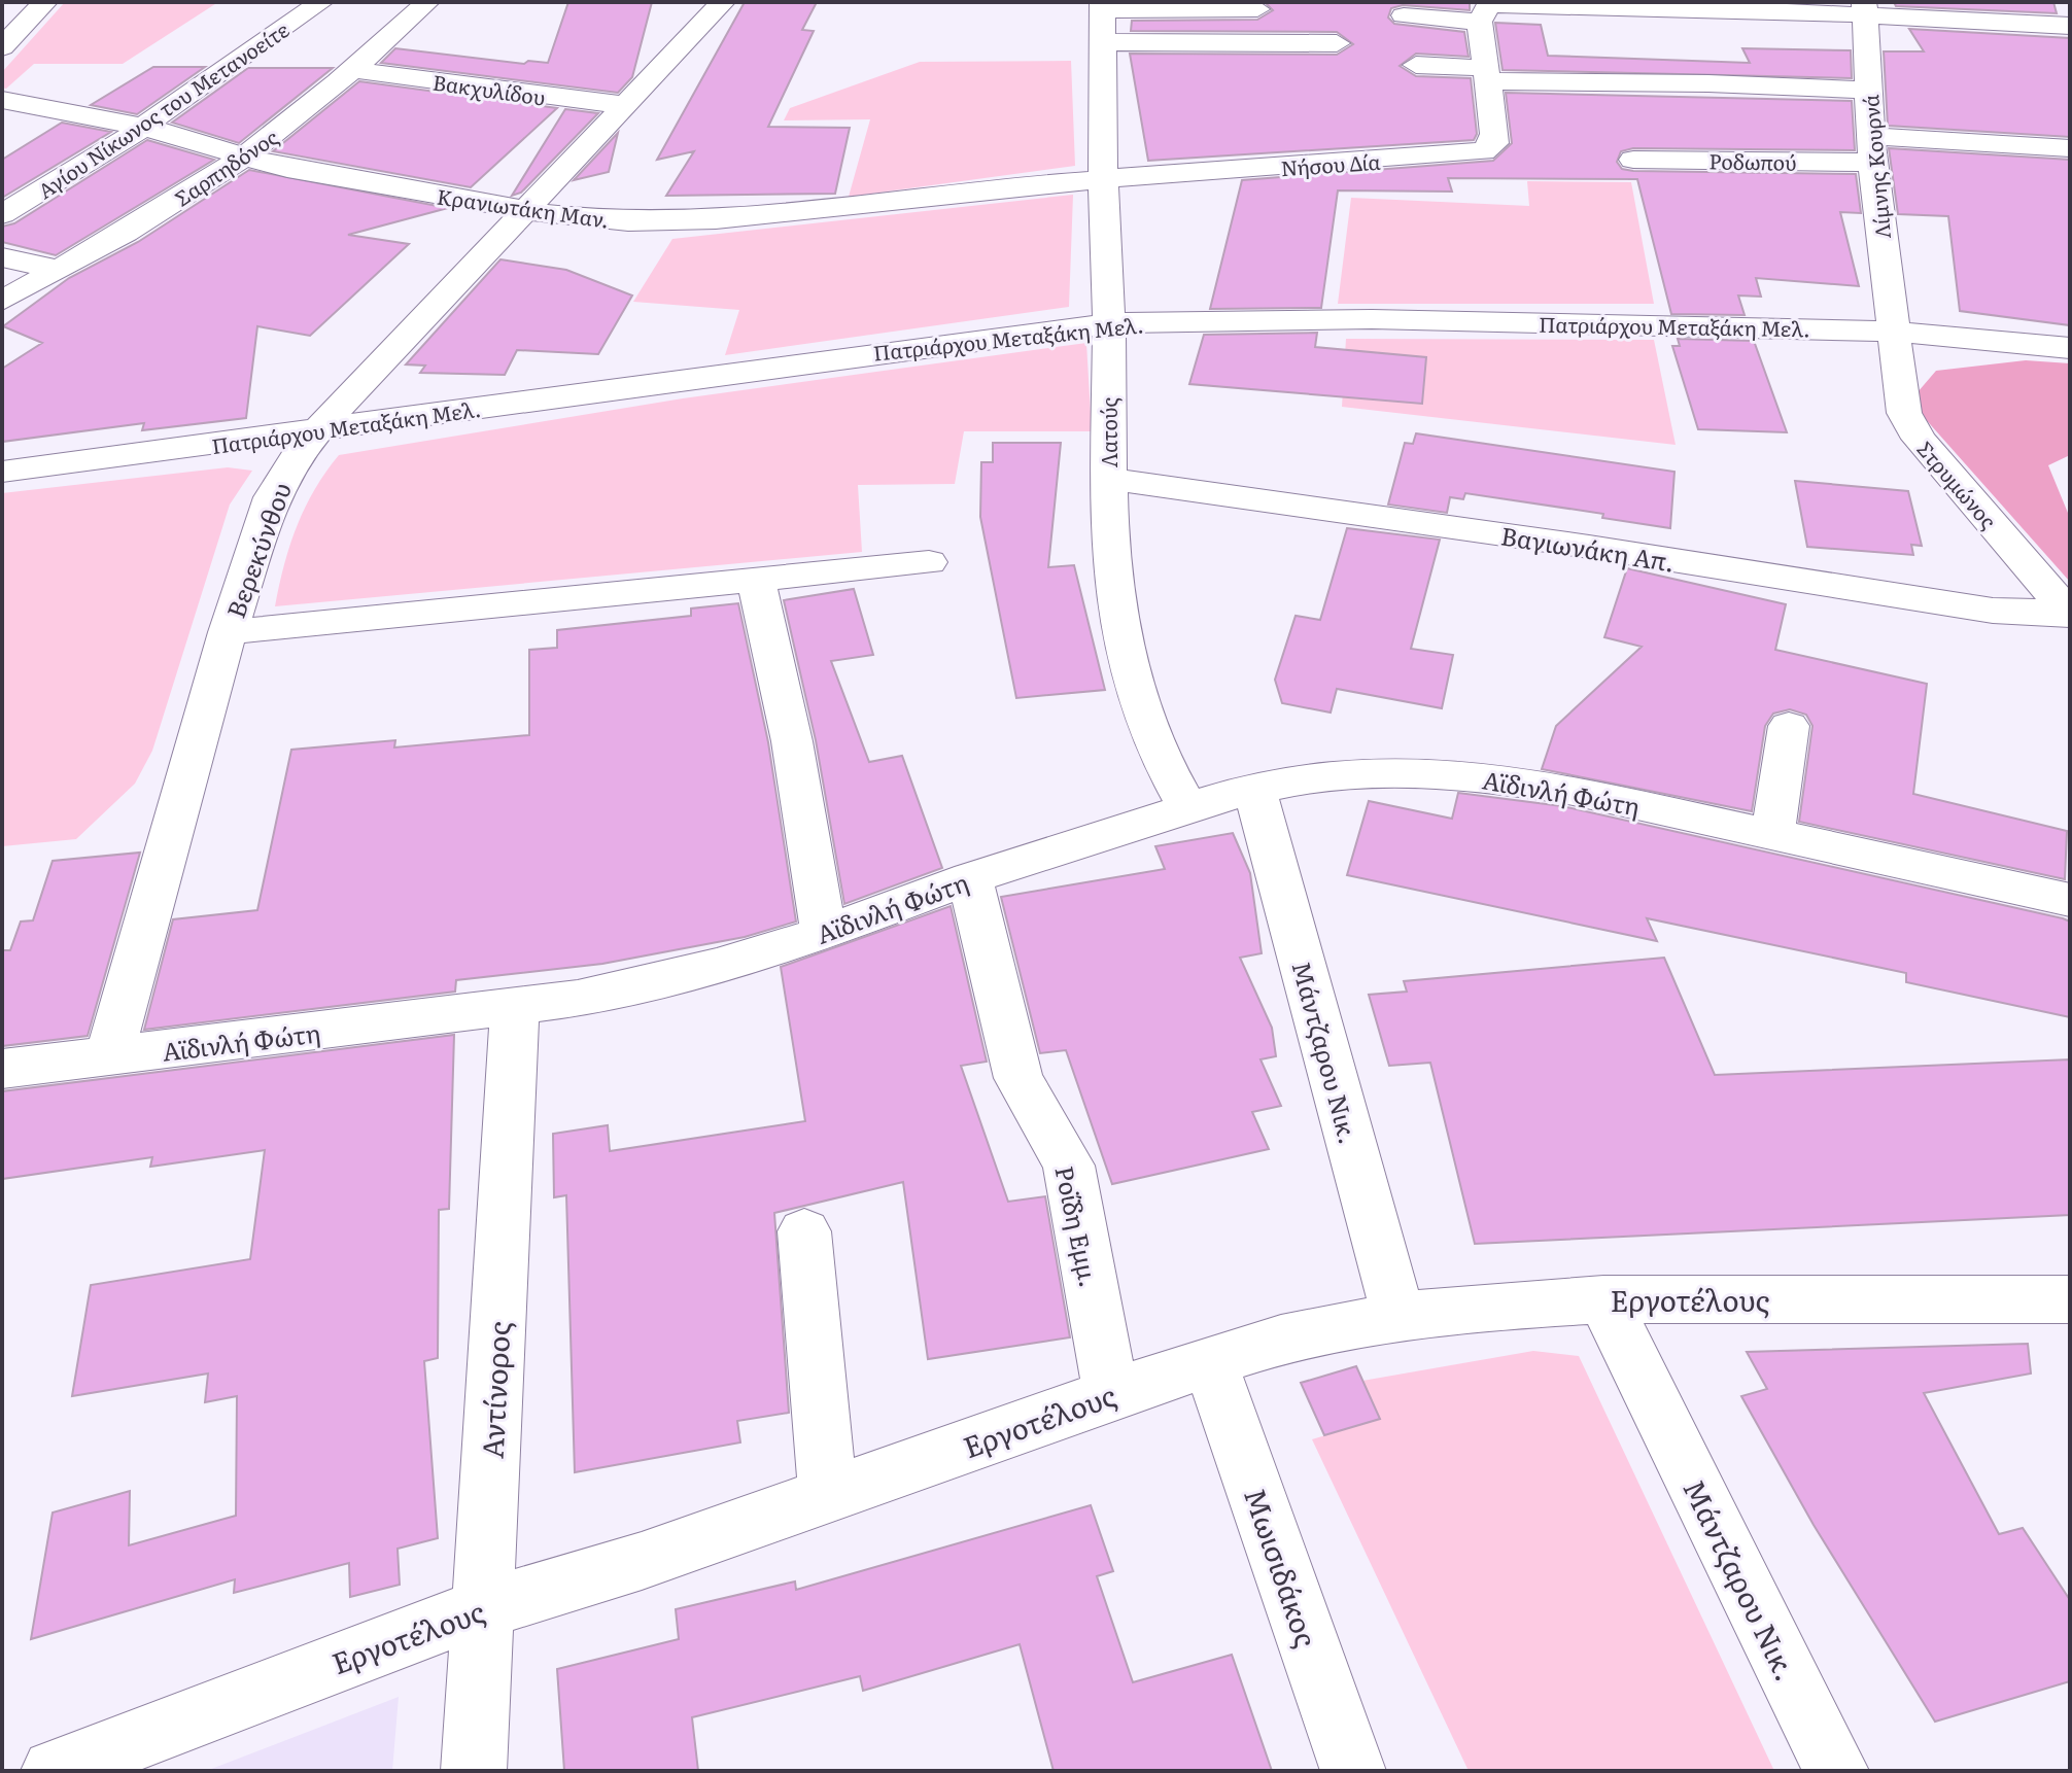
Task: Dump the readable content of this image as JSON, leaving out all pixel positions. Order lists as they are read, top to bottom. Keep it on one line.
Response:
{"streets":{"street":["Βακχυλίδου","Αγίου Νίκωνος του Μετανοείτε","Ροδωπού","Νήσου Δία","Σαρπηδόνος","Λίμνης Κουρνά","Κρανιωτάκη Μαν.","Πατριάρχου Μεταξάκη Μελ.","Λατούς","Στρυμώνος","Βαγιωνάκη Απ.","Βερεκύνθου","Αϊδινλή Φώτη","Μάντζαρου Νικ.","Ροΐδη Εμμ.","Εργοτέλους","Αντίνορος","Μωισιδάκος"]},"crossings":[["Βακχυλίδου","Σαρπηδόνος"],["Βακχυλίδου","Βερεκύνθου"],["Αγίου Νίκωνος του Μετανοείτε","Κρανιωτάκη Μαν."],["Ροδωπού","Λίμνης Κουρνά"],["Νήσου Δία","Κρανιωτάκη Μαν."],["Νήσου Δία","Λατούς"],["Σαρπηδόνος","Κρανιωτάκη Μαν."],["Λίμνης Κουρνά","Πατριάρχου Μεταξάκη Μελ."],["Λίμνης Κουρνά","Στρυμώνος"],["Κρανιωτάκη Μαν.","Λατούς"],["Κρανιωτάκη Μαν.","Βερεκύνθου"],["Πατριάρχου Μεταξάκη Μελ.","Λατούς"],["Πατριάρχου Μεταξάκη Μελ.","Στρυμώνος"],["Πατριάρχου Μεταξάκη Μελ.","Βερεκύνθου"],["Λατούς","Βαγιωνάκη Απ."],["Λατούς","Αϊδινλή Φώτη"],["Στρυμώνος","Βαγιωνάκη Απ."],["Βερεκύνθου","Αϊδινλή Φώτη"],["Αϊδινλή Φώτη","Μάντζαρου Νικ."],["Αϊδινλή Φώτη","Ροΐδη Εμμ."],["Αϊδινλή Φώτη","Αντίνορος"],["Μάντζαρου Νικ.","Εργοτέλους"],["Ροΐδη Εμμ.","Εργοτέλους"],["Εργοτέλους","Αντίνορος"],["Εργοτέλους","Μωισιδάκος"]]}
